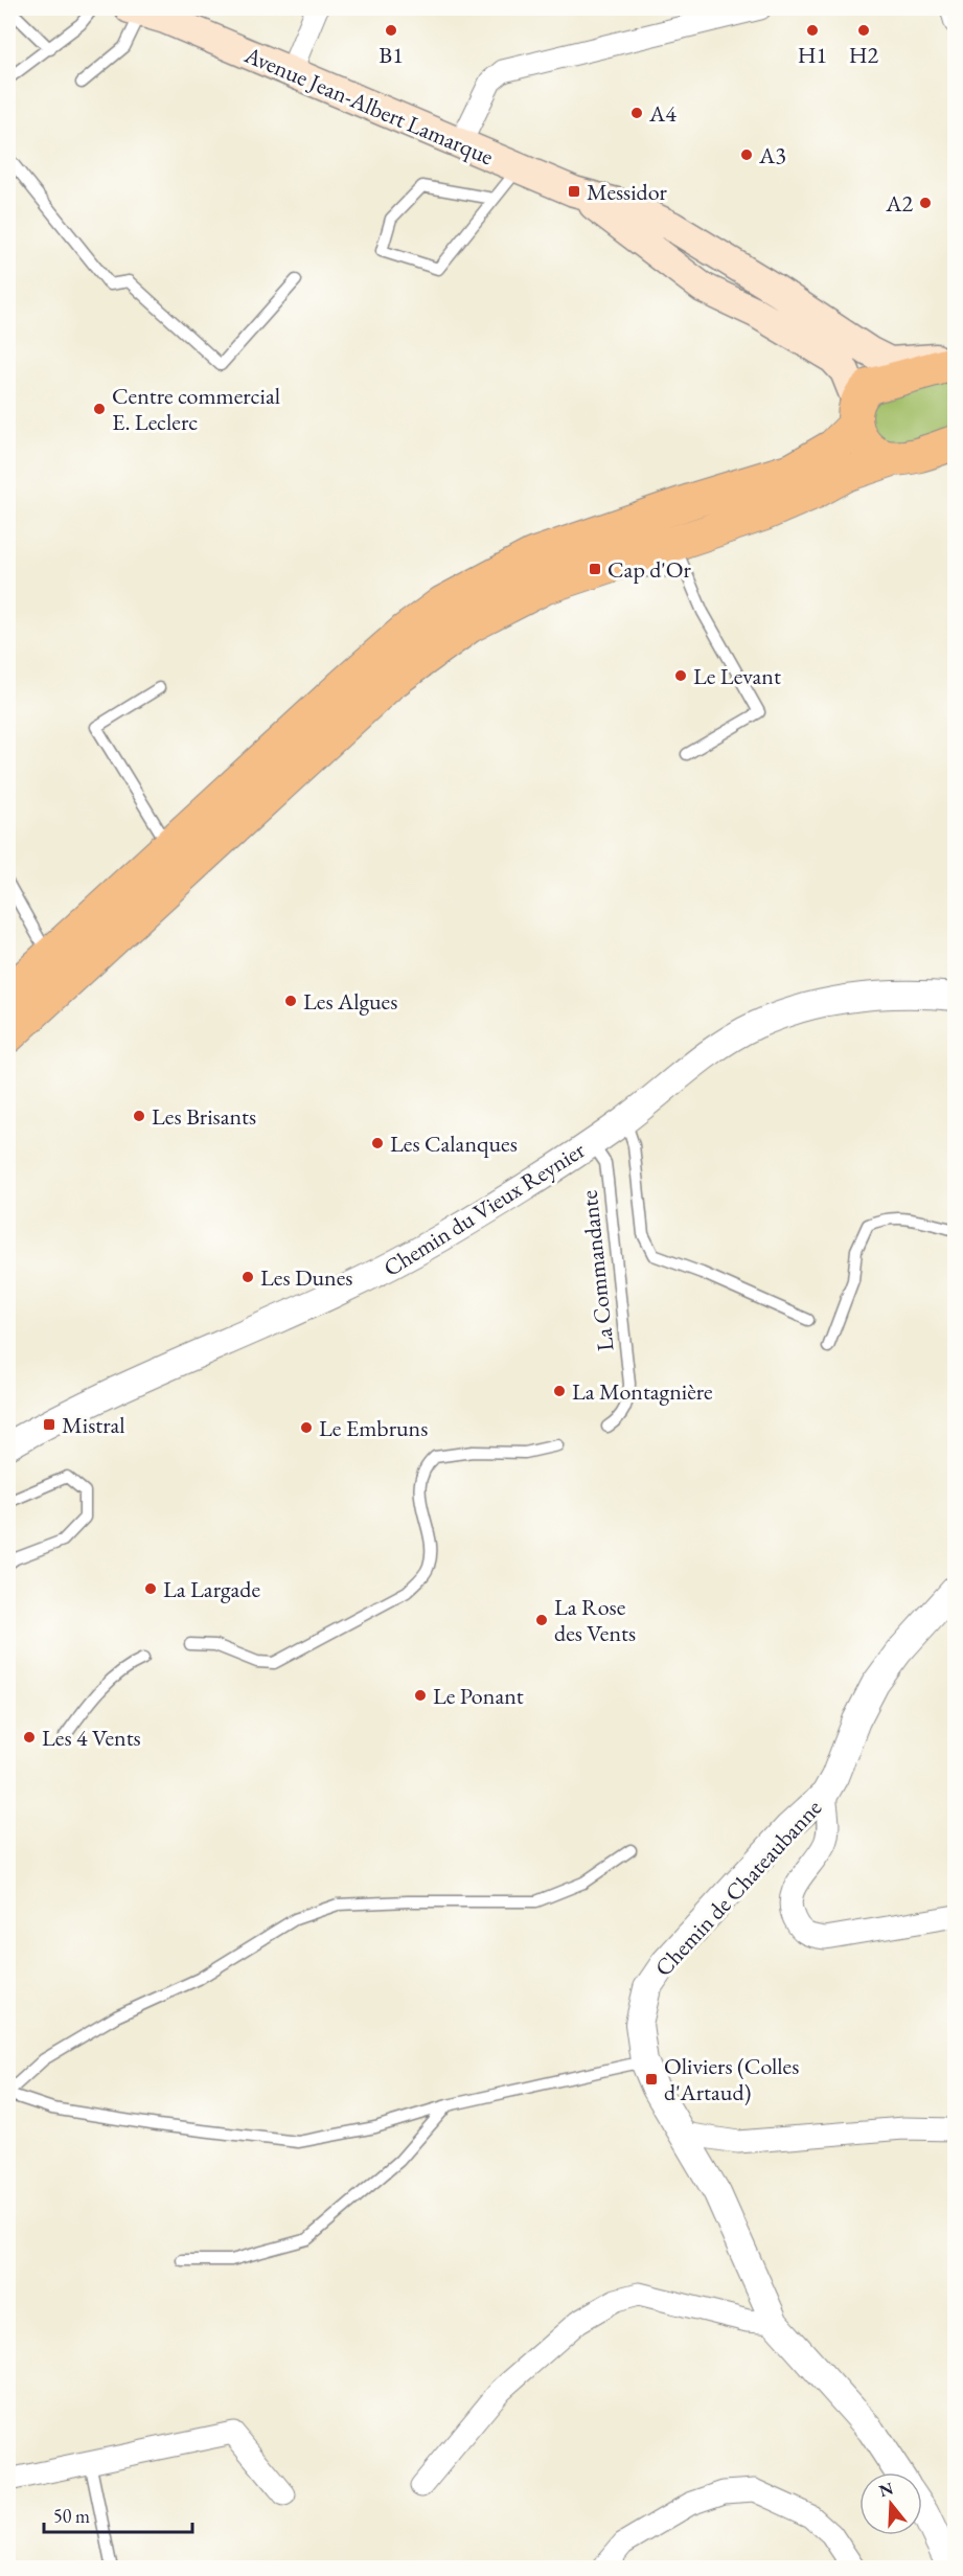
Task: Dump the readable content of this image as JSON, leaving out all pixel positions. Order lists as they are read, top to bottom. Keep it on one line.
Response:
{"streets":{"main road":["Avenue Jean-Albert Lamarque"],"street":["Chemin du Vieux Reynier","Chemin de Chateaubanne"],"lane":["La Commandante"]},"crossings":[["Chemin du Vieux Reynier","La Commandante"]],"places":{"other":["B1","H1","H2","A4","A3","A2","Centre commercial E. Leclerc","Le Levant","Les Algues","Les Brisants","Les Calanques","Les Dunes","La Montagnière","Le Embruns","La Largade","La Rose des Vents","Le Ponant","Les 4 Vents"],"transit":["Messidor","Cap d'Or","Mistral","Oliviers (Colles d'Artaud)"]},"scale_bar":"50 m","north":"top"}
